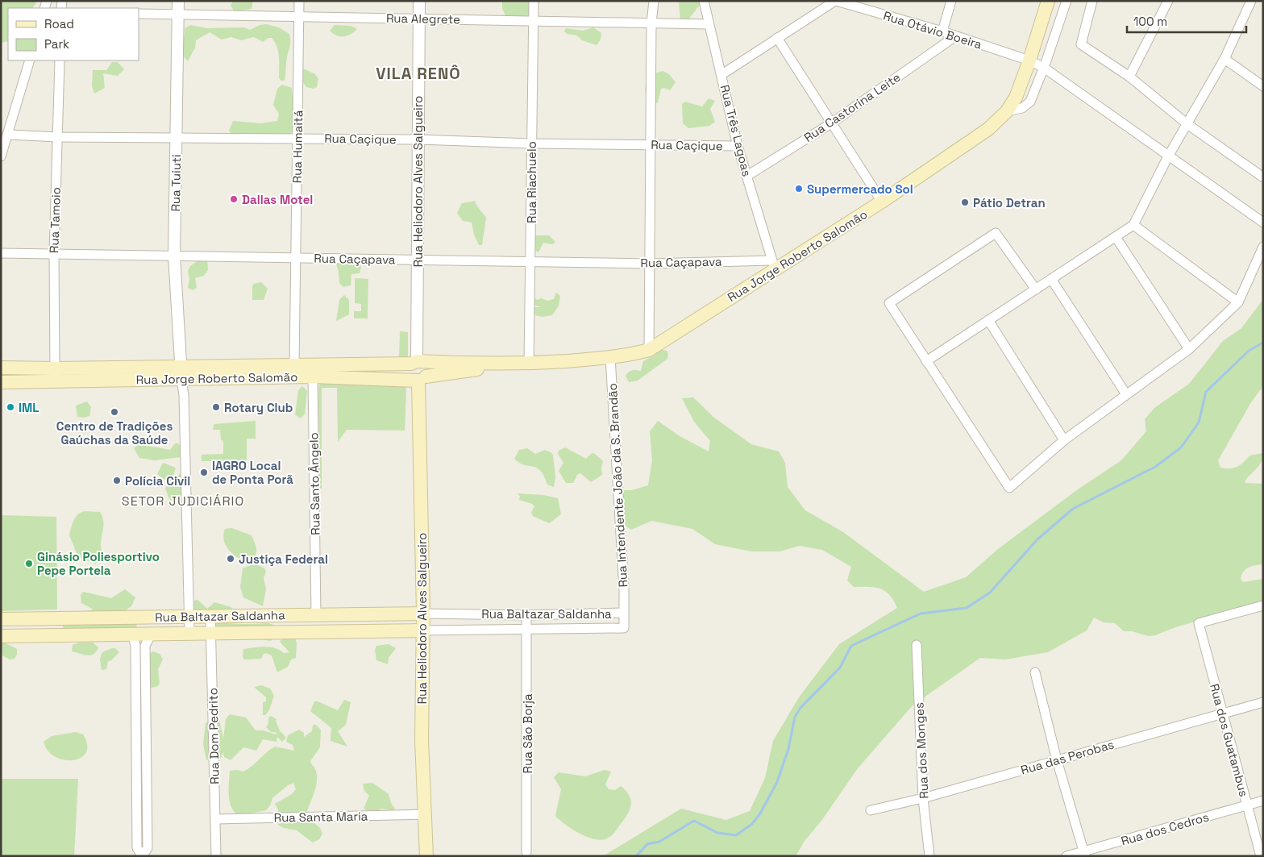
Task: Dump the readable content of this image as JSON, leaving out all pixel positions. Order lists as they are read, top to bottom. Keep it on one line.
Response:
{"streets":{"main road":["Rua Heliodoro Alves Salgueiro","Rua Jorge Roberto Salomão","Rua Baltazar Saldanha"],"street":["Rua Alegrete","Rua Otávio Boeira","Rua Castorina Leite","Rua Três Lagoas","Rua Caçique","Rua Humaitá","Rua Riachuelo","Rua Tuiuti","Rua Tamoio","Rua Caçapava","Rua Santo Ângelo","Rua Intendente João da S. Brandão","Rua São Borja","Rua Dom Pedrito","Rua dos Guatambus","Rua dos Monges","Rua das Perobas","Rua Santa Maria","Rua dos Cedros"]},"crossings":[["Rua Alegrete","Rua Três Lagoas"],["Rua Alegrete","Rua Humaitá"],["Rua Alegrete","Rua Heliodoro Alves Salgueiro"],["Rua Alegrete","Rua Riachuelo"],["Rua Alegrete","Rua Tuiuti"],["Rua Otávio Boeira","Rua Castorina Leite"],["Rua Otávio Boeira","Rua Jorge Roberto Salomão"],["Rua Castorina Leite","Rua Três Lagoas"],["Rua Três Lagoas","Rua Caçique"],["Rua Três Lagoas","Rua Jorge Roberto Salomão"],["Rua Três Lagoas","Rua Caçapava"],["Rua Caçique","Rua Humaitá"],["Rua Caçique","Rua Heliodoro Alves Salgueiro"],["Rua Caçique","Rua Riachuelo"],["Rua Caçique","Rua Tuiuti"],["Rua Caçique","Rua Tamoio"],["Rua Humaitá","Rua Jorge Roberto Salomão"],["Rua Humaitá","Rua Caçapava"],["Rua Heliodoro Alves Salgueiro","Rua Jorge Roberto Salomão"],["Rua Heliodoro Alves Salgueiro","Rua Caçapava"],["Rua Heliodoro Alves Salgueiro","Rua Baltazar Saldanha"],["Rua Heliodoro Alves Salgueiro","Rua Santa Maria"],["Rua Riachuelo","Rua Jorge Roberto Salomão"],["Rua Riachuelo","Rua Caçapava"],["Rua Tuiuti","Rua Jorge Roberto Salomão"],["Rua Tuiuti","Rua Caçapava"],["Rua Tamoio","Rua Jorge Roberto Salomão"],["Rua Tamoio","Rua Caçapava"],["Rua Jorge Roberto Salomão","Rua Caçapava"],["Rua Jorge Roberto Salomão","Rua Santo Ângelo"],["Rua Jorge Roberto Salomão","Rua Intendente João da S. Brandão"],["Rua Santo Ângelo","Rua Baltazar Saldanha"],["Rua Intendente João da S. Brandão","Rua Baltazar Saldanha"],["Rua Baltazar Saldanha","Rua São Borja"],["Rua Baltazar Saldanha","Rua Dom Pedrito"],["Rua Dom Pedrito","Rua Santa Maria"],["Rua dos Guatambus","Rua das Perobas"],["Rua dos Guatambus","Rua dos Cedros"],["Rua dos Monges","Rua das Perobas"]],"districts":["VILA RENÔ","SETOR JUDICIÁRIO"],"places":["Supermercado Sol","Dallas Motel","Pátio Detran","IML","Rotary Club","Centro de Tradições Gaúchas da Saúde","IAGRO Local de Ponta Porã","Polícia Civil","Justiça Federal","Ginásio Poliesportivo Pepe Portela"],"legend":["Road","Park"],"scale_bar":"100 m"}
